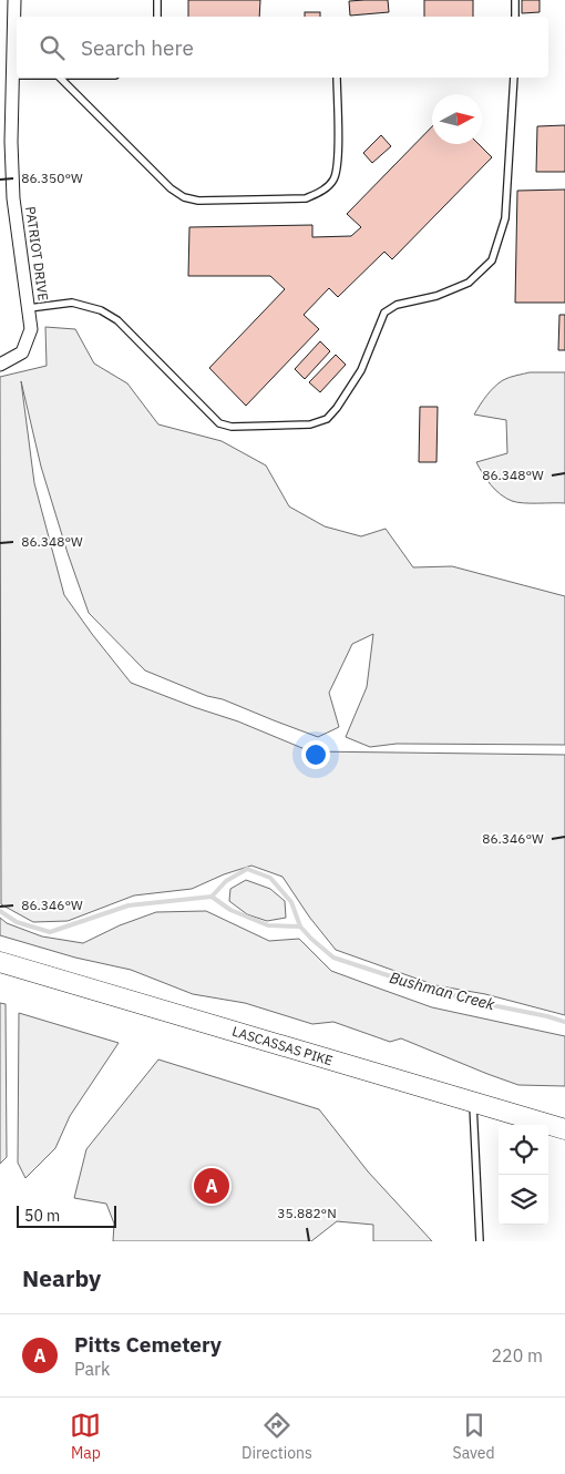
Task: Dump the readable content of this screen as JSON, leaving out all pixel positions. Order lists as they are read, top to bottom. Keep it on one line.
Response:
{"streets":{"main road":["LASCASSAS PIKE"],"street":["PATRIOT DRIVE"]},"water":["Bushman Creek"],"scale_bar":"50 m","north":"right","page":{"search":"Search here","pins":"A","scale":"50 m","heading":"Nearby","list":[{"mark":"A","name":"Pitts Cemetery","note":"Park","value":"220 m"}],"nav":["Map","Directions","Saved"]},"coordinates":["86.350°W","86.348°W","86.346°W","35.882°N"]}
